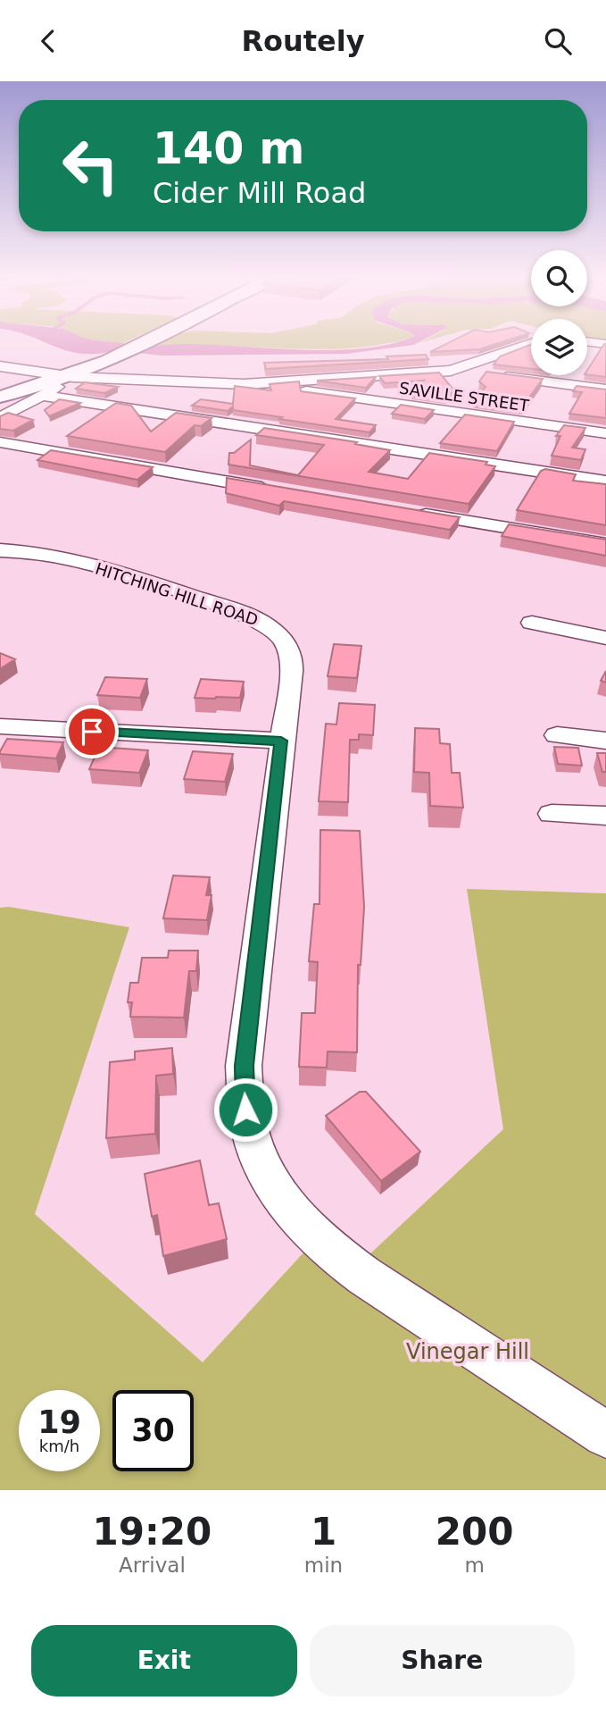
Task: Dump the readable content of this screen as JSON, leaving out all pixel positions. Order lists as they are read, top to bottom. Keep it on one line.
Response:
{"streets":{"street":["SAVILLE STREET","HITCHING HILL ROAD"]},"parks":["Vinegar Hill"],"page":{"header":"Routely","turn":["140 m","Cider Mill Road"],"speed":"19 km/h","limit":"30","eta":["19:20","Arrival","1","min","200","m"],"buttons":["Exit","Share"]}}
